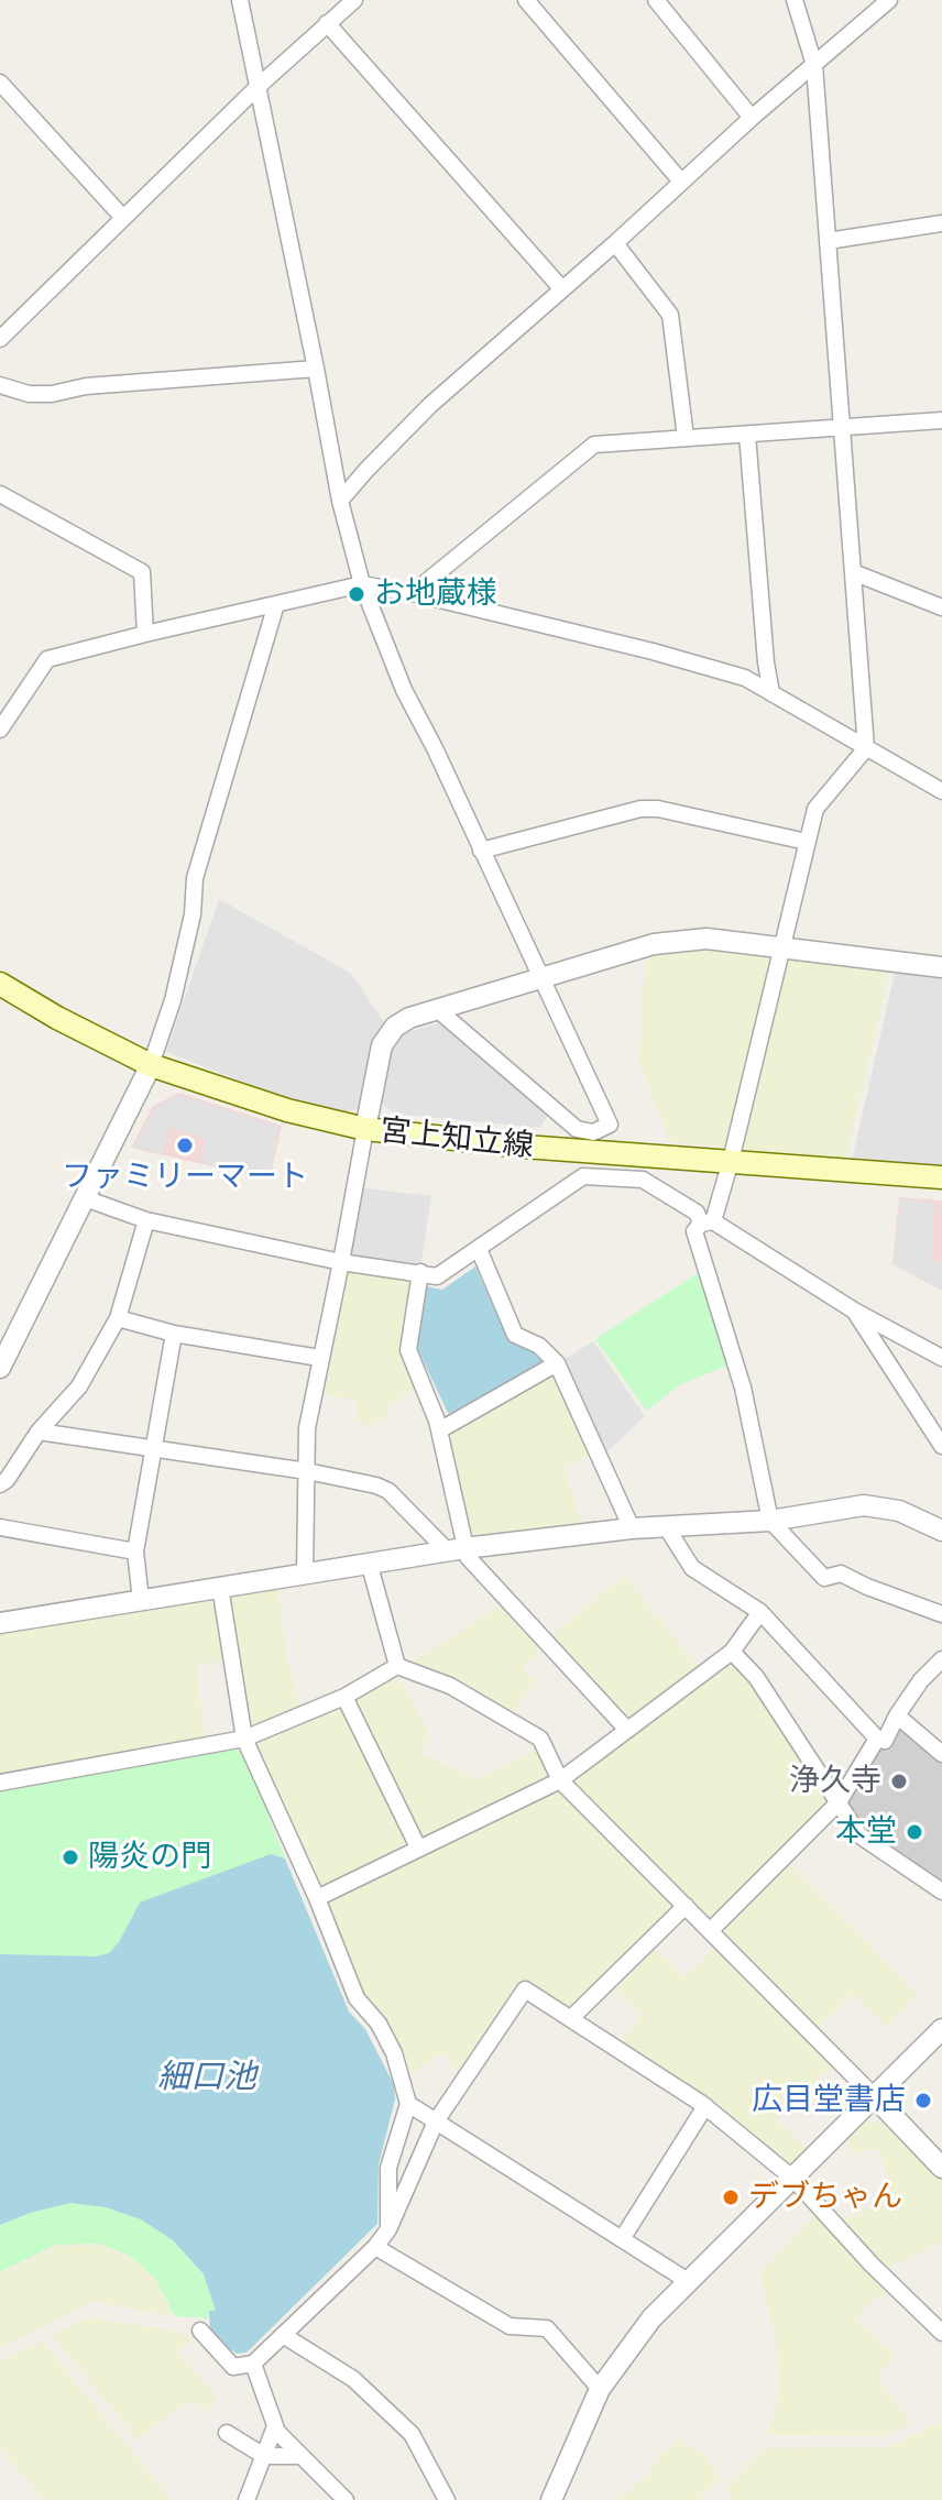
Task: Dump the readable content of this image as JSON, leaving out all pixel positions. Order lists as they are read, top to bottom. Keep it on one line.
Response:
{"streets":{"main road":["宮上知立線"]},"water":["細口池"],"places":["お地蔵様","ファミリーマート","浄久寺","本堂","陽炎の門","広目堂書店","デブちゃん"]}
